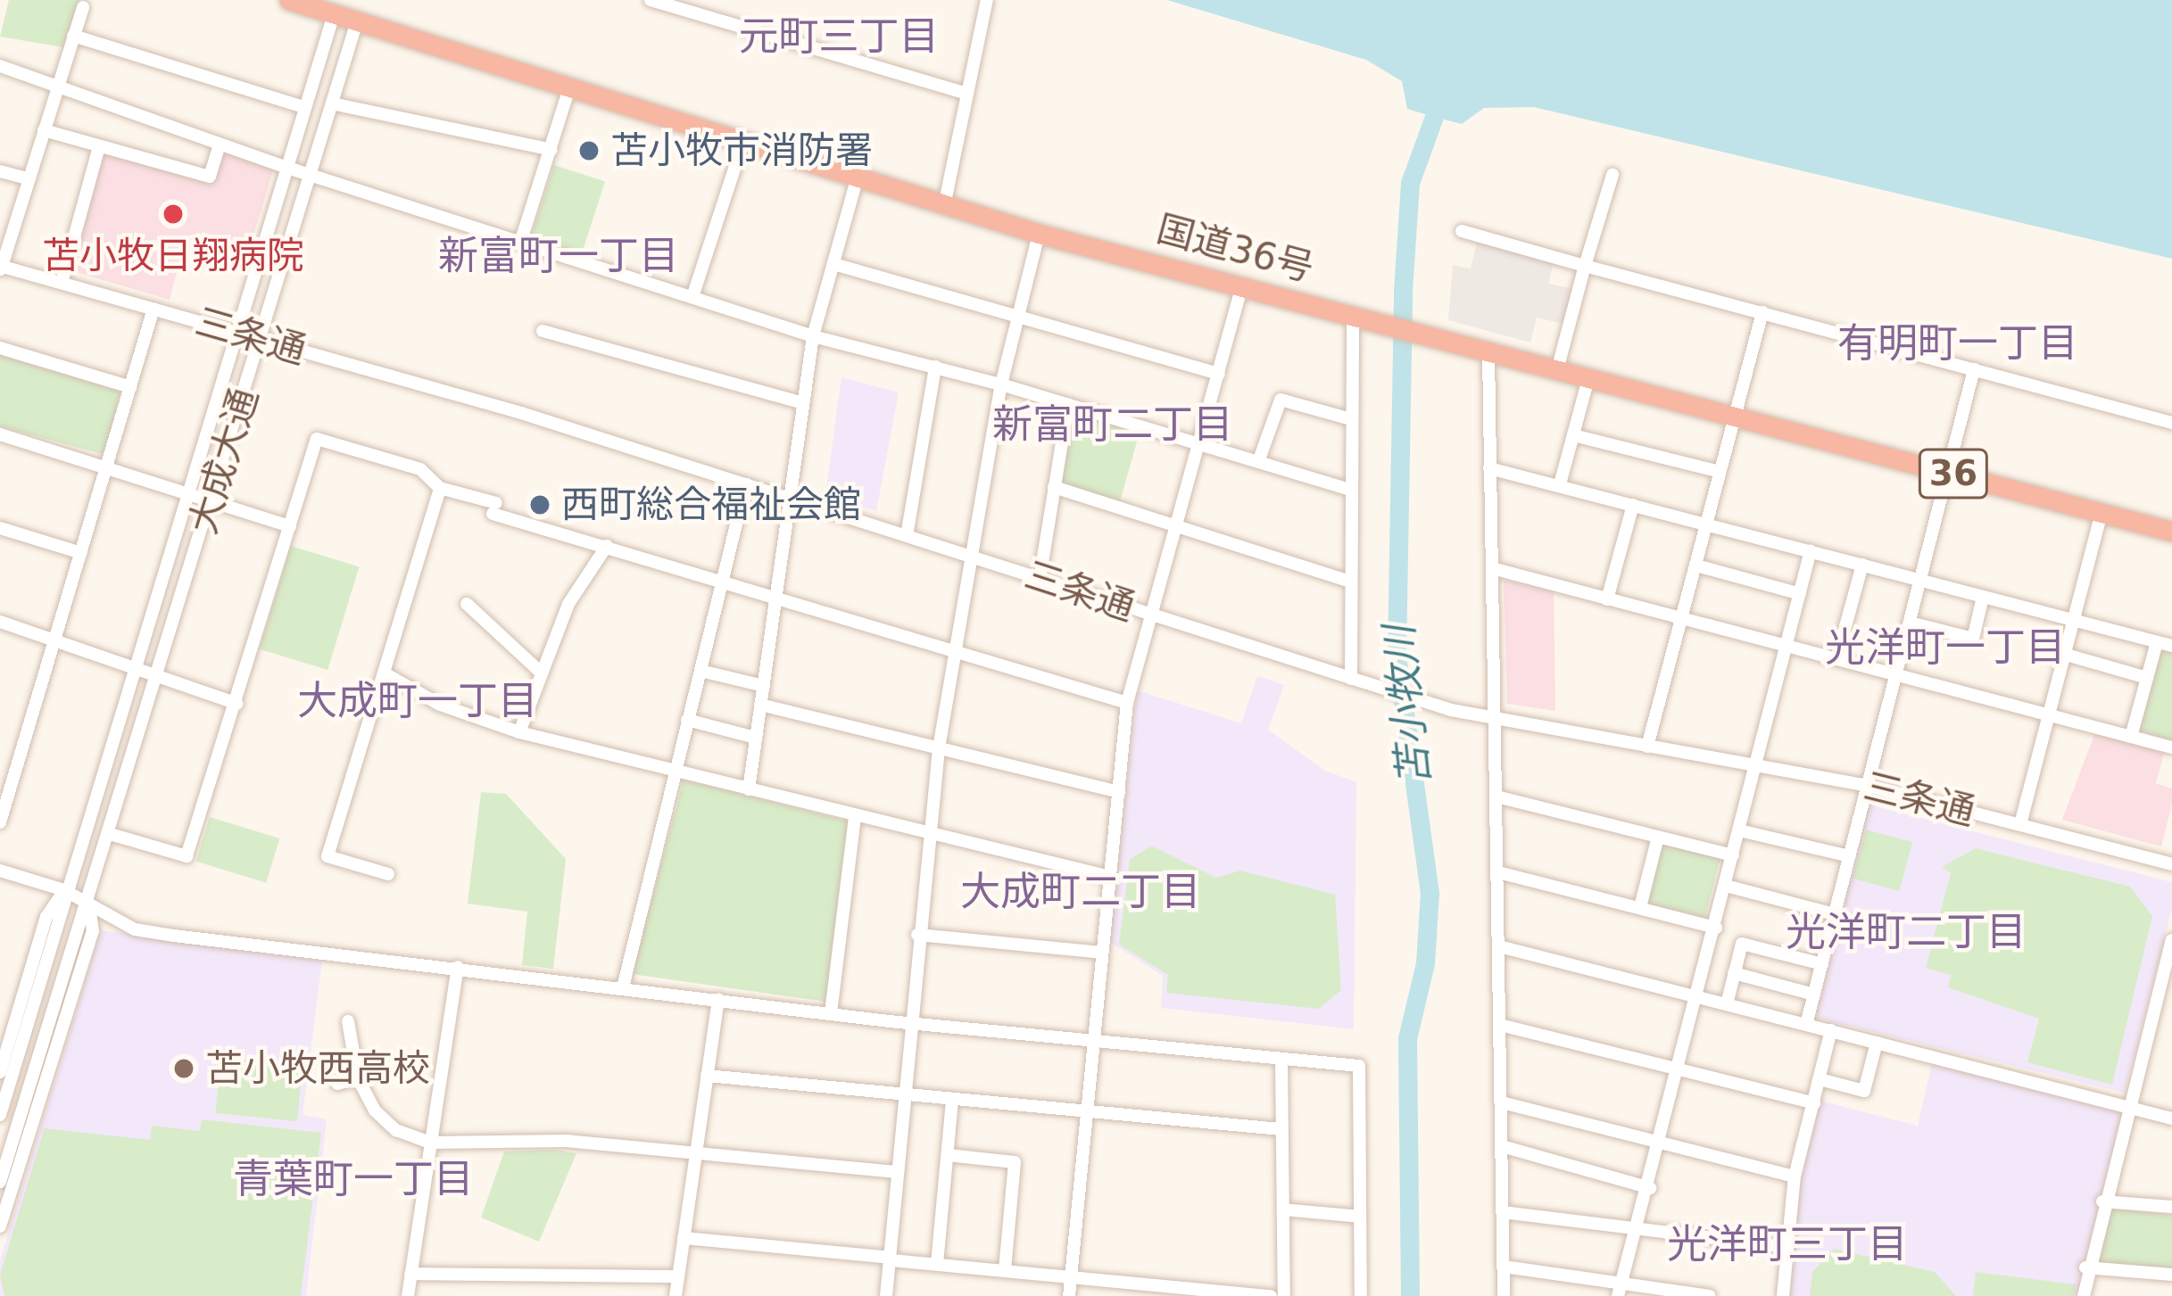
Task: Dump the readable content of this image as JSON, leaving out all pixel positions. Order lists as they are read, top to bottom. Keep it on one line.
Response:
{"streets":{"highway":["国道36号","36"],"street":["三条通","大成大通"]},"crossings":[["国道36号","大成大通"],["三条通","大成大通"]],"districts":["元町三丁目","新富町一丁目","有明町一丁目","新富町二丁目","光洋町一丁目","大成町一丁目","大成町二丁目","光洋町二丁目","青葉町一丁目","光洋町三丁目"],"water":["苫小牧川"],"places":["苫小牧市消防署","苫小牧日翔病院","西町総合福祉会館","苫小牧西高校"]}
